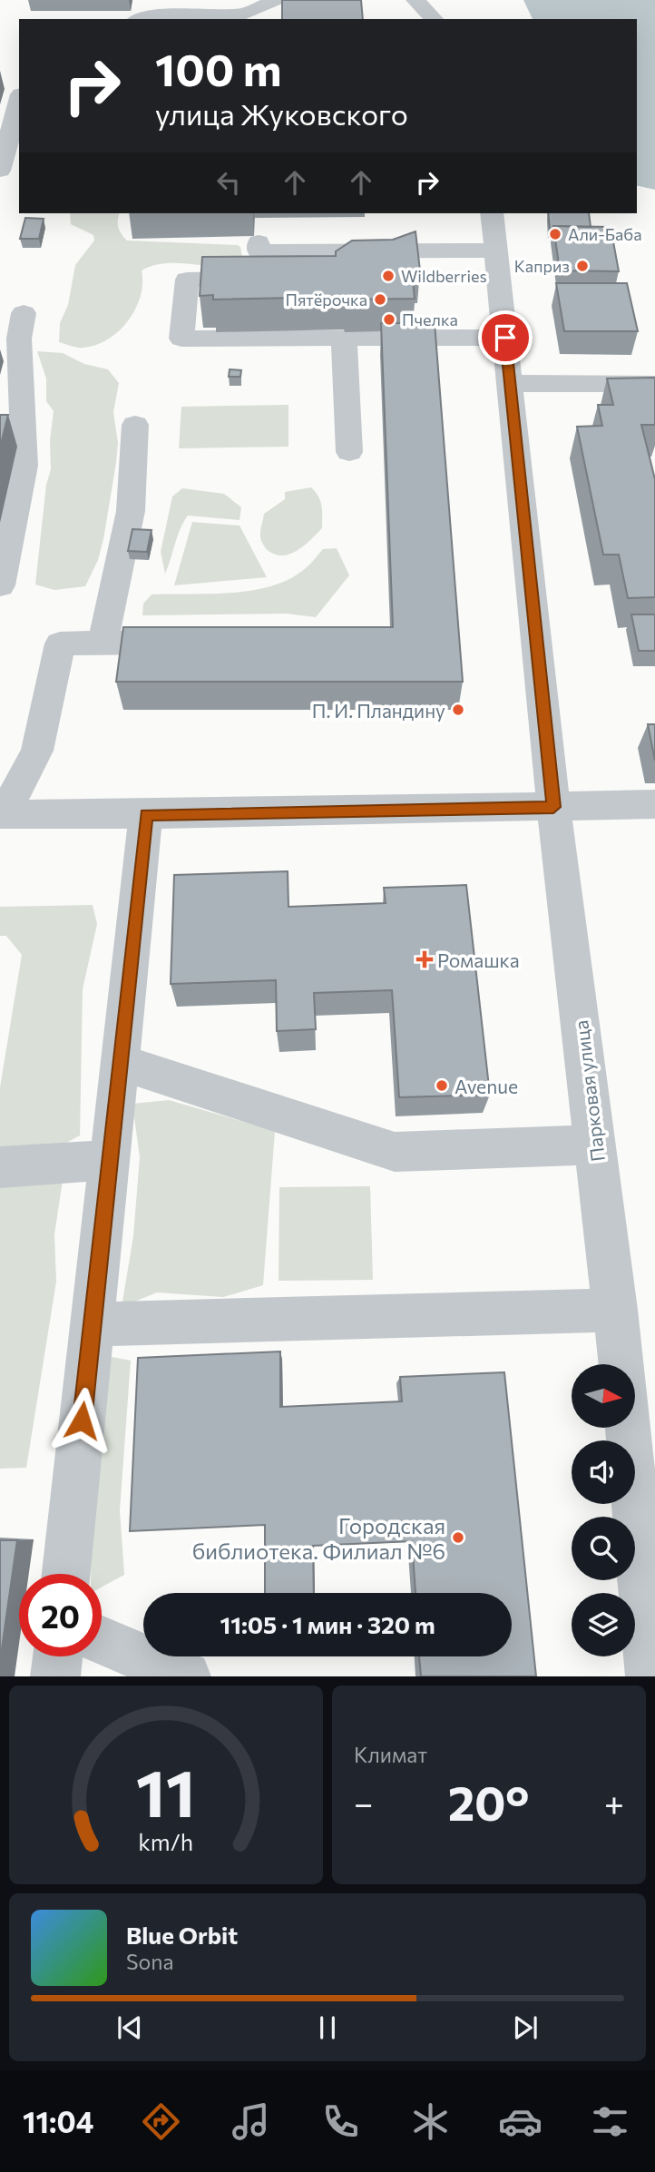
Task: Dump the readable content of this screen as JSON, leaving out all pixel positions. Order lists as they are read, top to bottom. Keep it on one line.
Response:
{"streets":{"street":["Парковая улица"]},"places":{"other":["Али-Баба","Каприз","Wildberries","Пятёрочка","Пчелка","П. И. Пландину","Avenue","Городская библиотека. Филиал №6"],"health":["Ромашка"]},"north":"right","page":{"turn":["100 m","улица Жуковского"],"limit":"20","trip":"11:05 · 1 мин · 320 m","tile":"Климат","heat":["−","20°","+"],"song":["Blue Orbit","Sona"],"tabs":"11:04","gauge":["11","km/h"]}}
